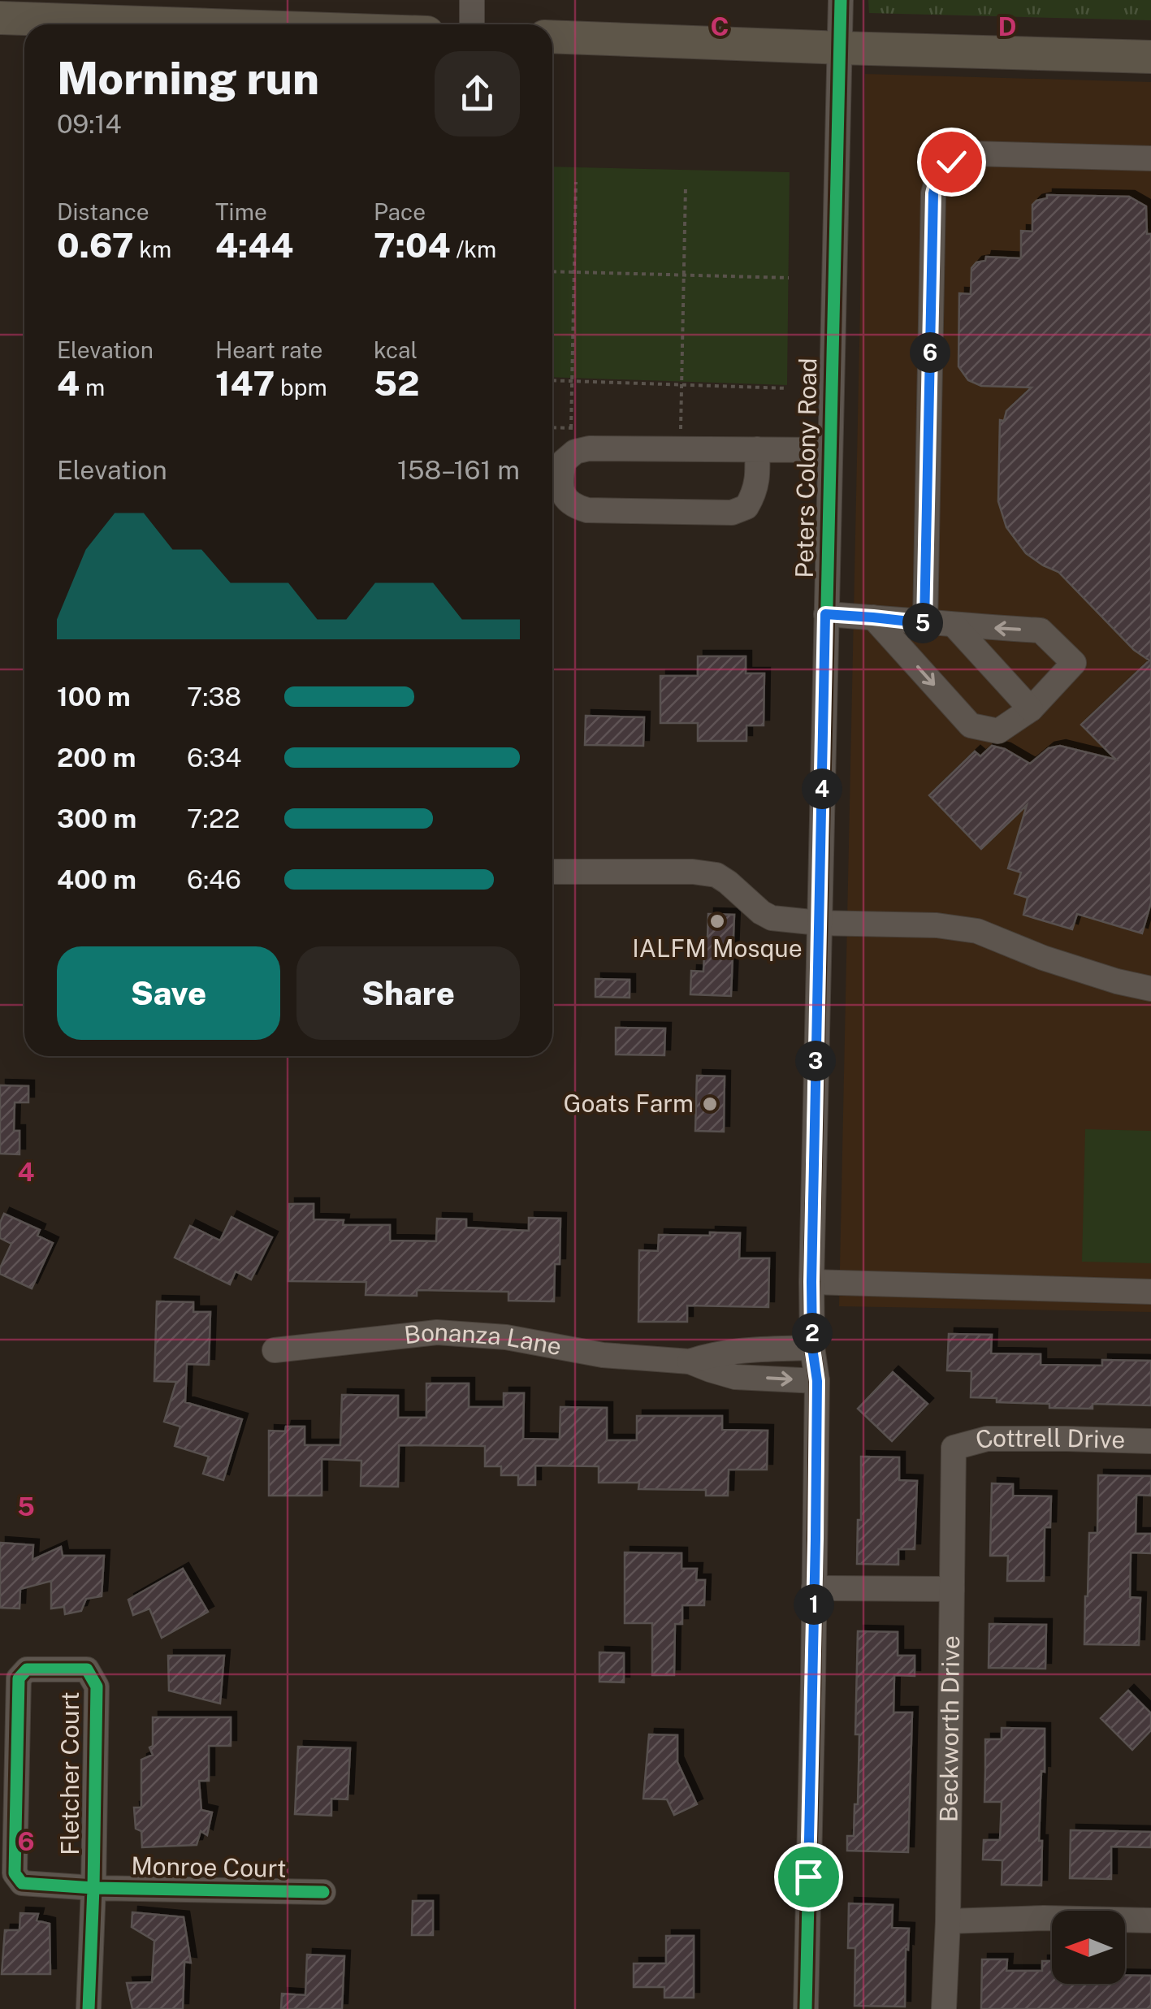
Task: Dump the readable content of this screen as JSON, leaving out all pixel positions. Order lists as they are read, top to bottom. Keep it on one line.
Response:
{"streets":{"street":["Peters Colony Road","Bonanza Lane","Cottrell Drive","Beckworth Drive","Fletcher Court","Monroe Court"]},"crossings":[["Peters Colony Road","Bonanza Lane"],["Cottrell Drive","Beckworth Drive"],["Fletcher Court","Monroe Court"]],"places":["IALFM Mosque","Goats Farm"],"north":"left","page":{"heading":["Morning run","09:14"],"stats":[["Distance","0.67 km"],["Time","4:44"],["Pace","7:04 /km"],["Elevation","4 m"],["Heart rate","147 bpm"],["kcal","52"]],"pins":["6","5","4","3","2","1"],"chart":["Elevation","158–161 m"],"list":[{"name":"100 m","note":"7:38"},{"name":"200 m","note":"6:34"},{"name":"300 m","note":"7:22"},{"name":"400 m","note":"6:46"}],"buttons":["Save","Share"]},"grid":{"columns":["C","D"],"rows":["4","5","6"]}}
